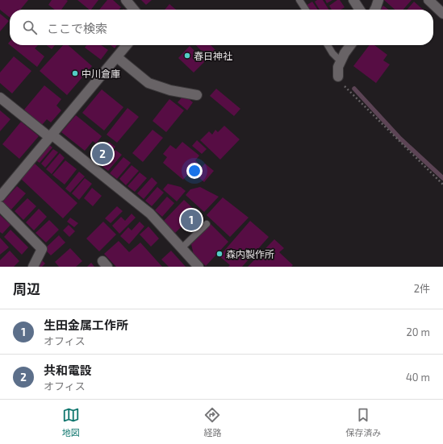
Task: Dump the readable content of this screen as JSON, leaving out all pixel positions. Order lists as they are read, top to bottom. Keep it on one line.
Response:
{"places":["春日神社","中川倉庫","森内製作所"],"page":{"search":"ここで検索","pins":["2","1"],"heading":["周辺","2件"],"list":[{"mark":"1","name":"生田金属工作所","note":"オフィス","value":"20 m"},{"mark":"2","name":"共和電設","note":"オフィス","value":"40 m"}],"nav":["地図","経路","保存済み"]}}
